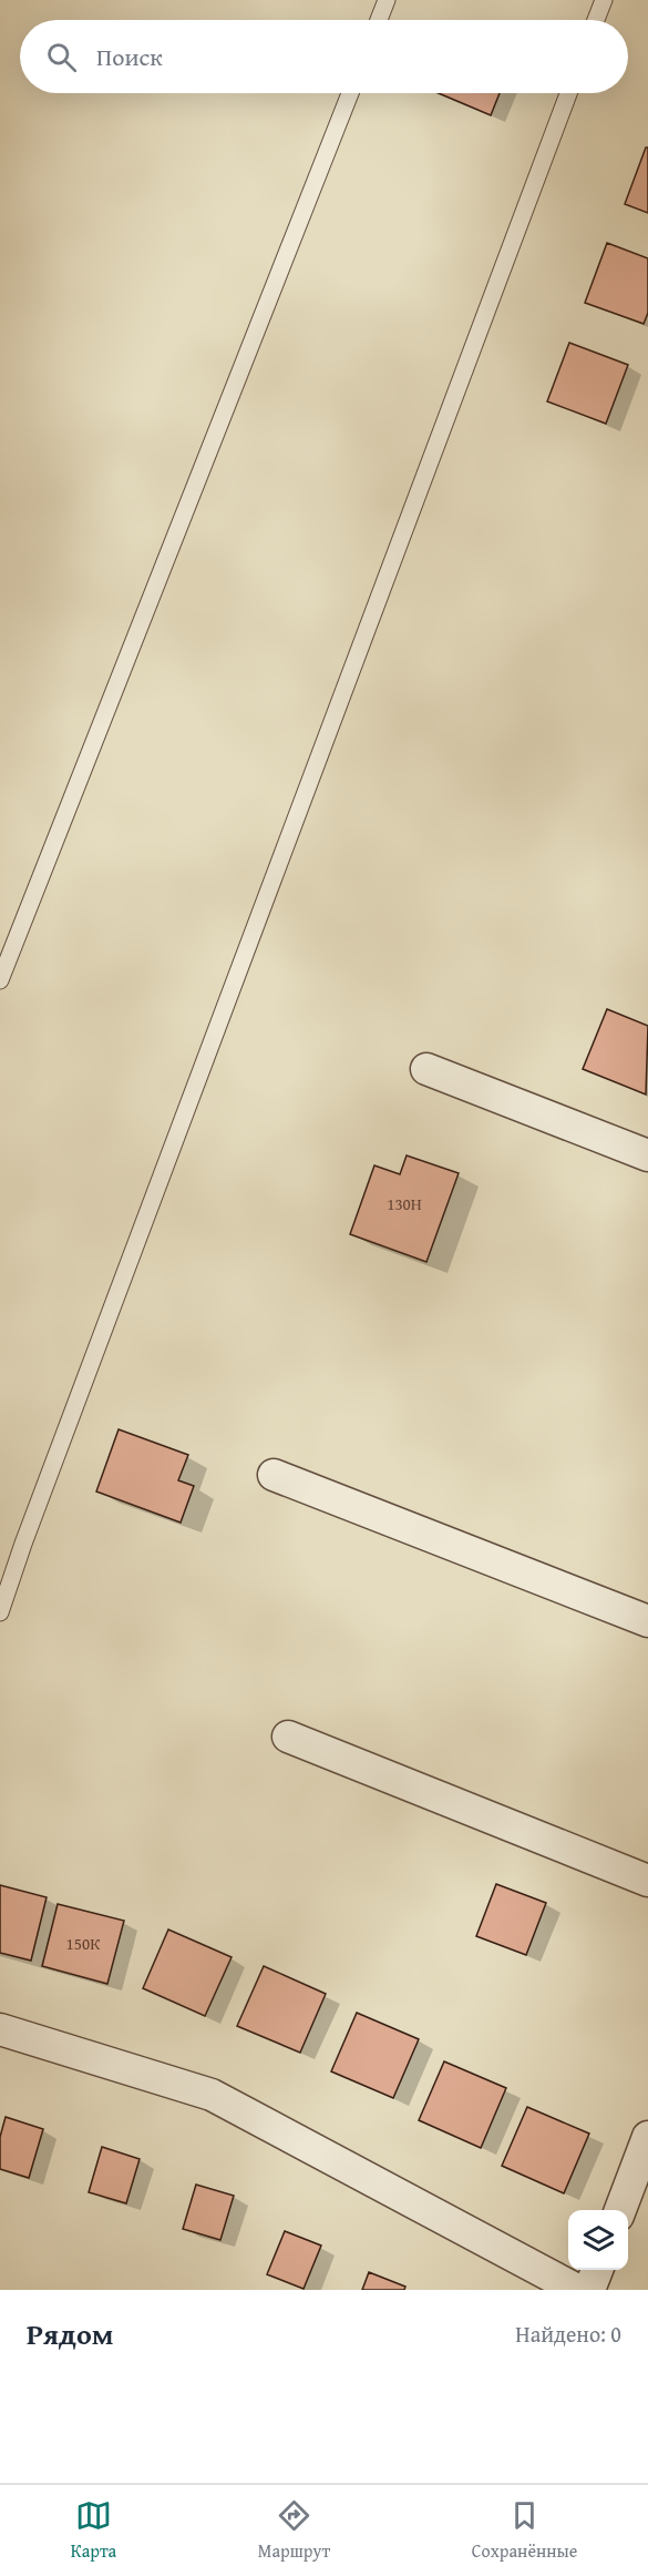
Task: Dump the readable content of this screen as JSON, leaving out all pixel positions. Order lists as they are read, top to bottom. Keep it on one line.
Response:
{"house_numbers":["130Н","150К"],"page":{"search":"Поиск","heading":["Рядом","Найдено: 0"],"nav":["Карта","Маршрут","Сохранённые"]}}
